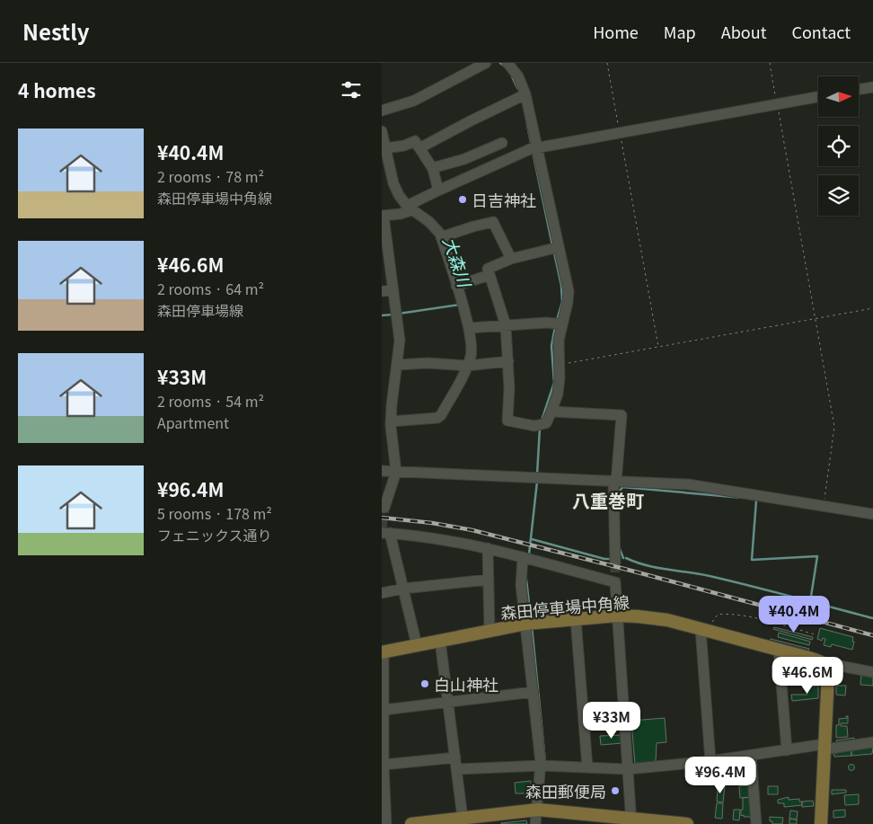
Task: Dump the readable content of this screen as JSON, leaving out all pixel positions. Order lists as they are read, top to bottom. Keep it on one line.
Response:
{"streets":{"main road":["森田停車場中角線"]},"districts":["八重巻町"],"water":["大森川"],"places":["日吉神社","白山神社","森田郵便局"],"north":"right","page":{"header":"Nestly","nav":["Home","Map","About","Contact"],"heading":"4 homes","list":[{"name":"¥40.4M","note":"2 rooms · 78 m² · 森田停車場中角線"},{"name":"¥46.6M","note":"2 rooms · 64 m² · 森田停車場線"},{"name":"¥33M","note":"2 rooms · 54 m² · Apartment"},{"name":"¥96.4M","note":"5 rooms · 178 m² · フェニックス通り"}],"price":["¥40.4M","¥46.6M","¥33M","¥96.4M"]}}
